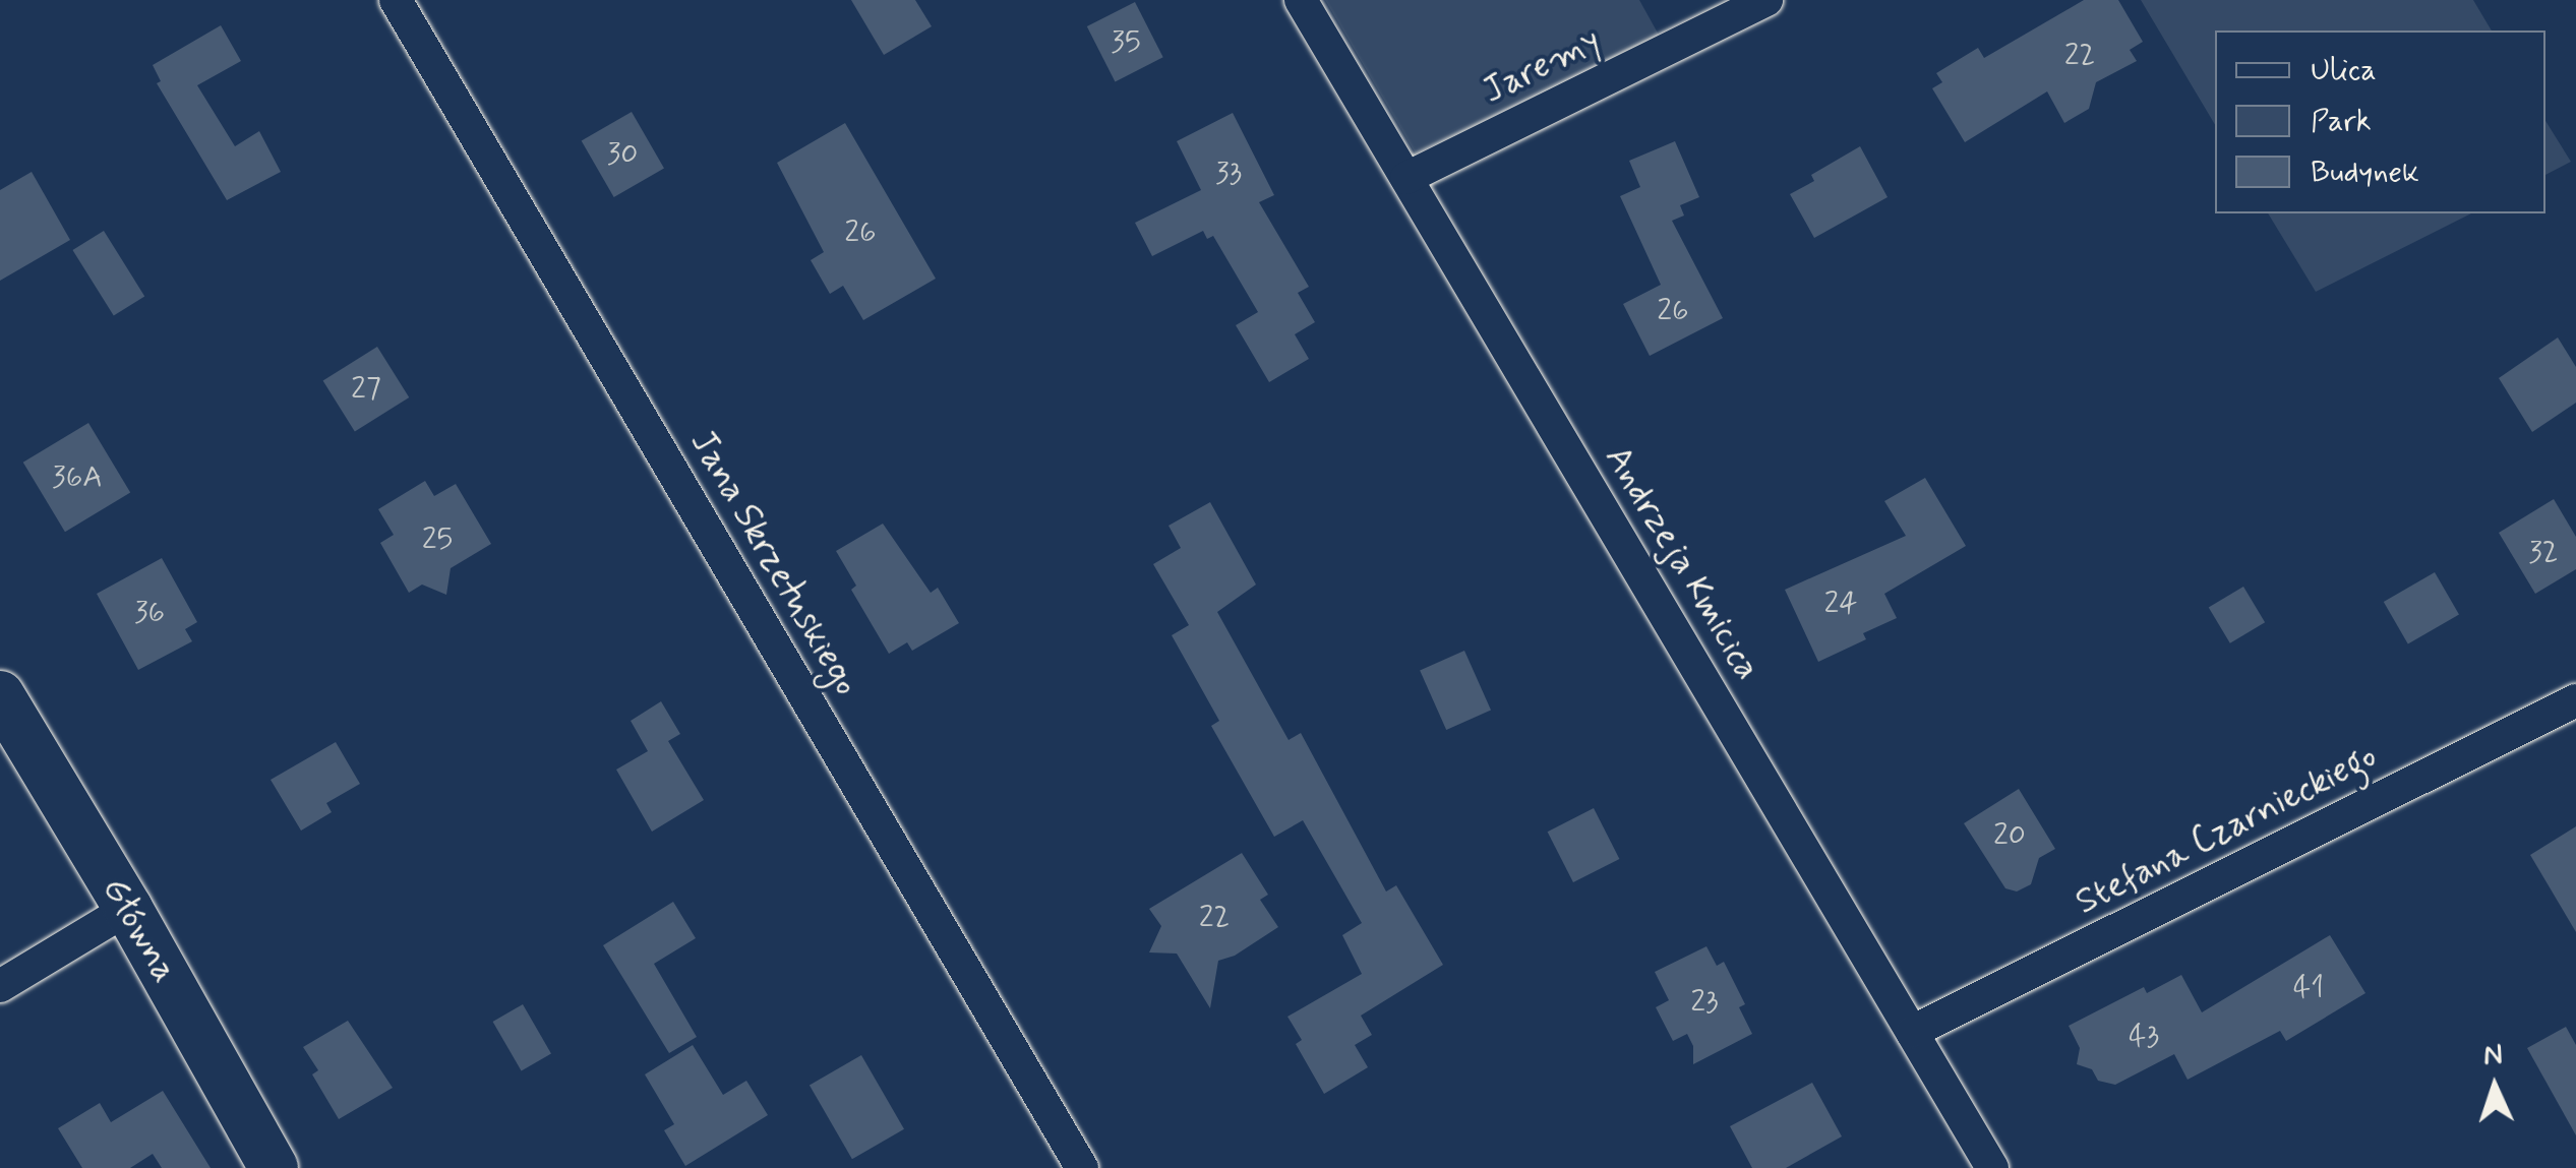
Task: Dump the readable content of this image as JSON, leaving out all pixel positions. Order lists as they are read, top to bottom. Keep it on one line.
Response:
{"streets":{"street":["Jaremy","Jana Skrzetuskiego","Andrzeja Kmicica","Stefana Czarnieckiego","Główna"]},"crossings":[["Jaremy","Andrzeja Kmicica"],["Andrzeja Kmicica","Stefana Czarnieckiego"]],"house_numbers":["35","22","30","33","26","26","27","36A","25","32","24","36","20","22","41","23","43"],"legend":["Ulica","Park","Budynek"],"north":"top"}
